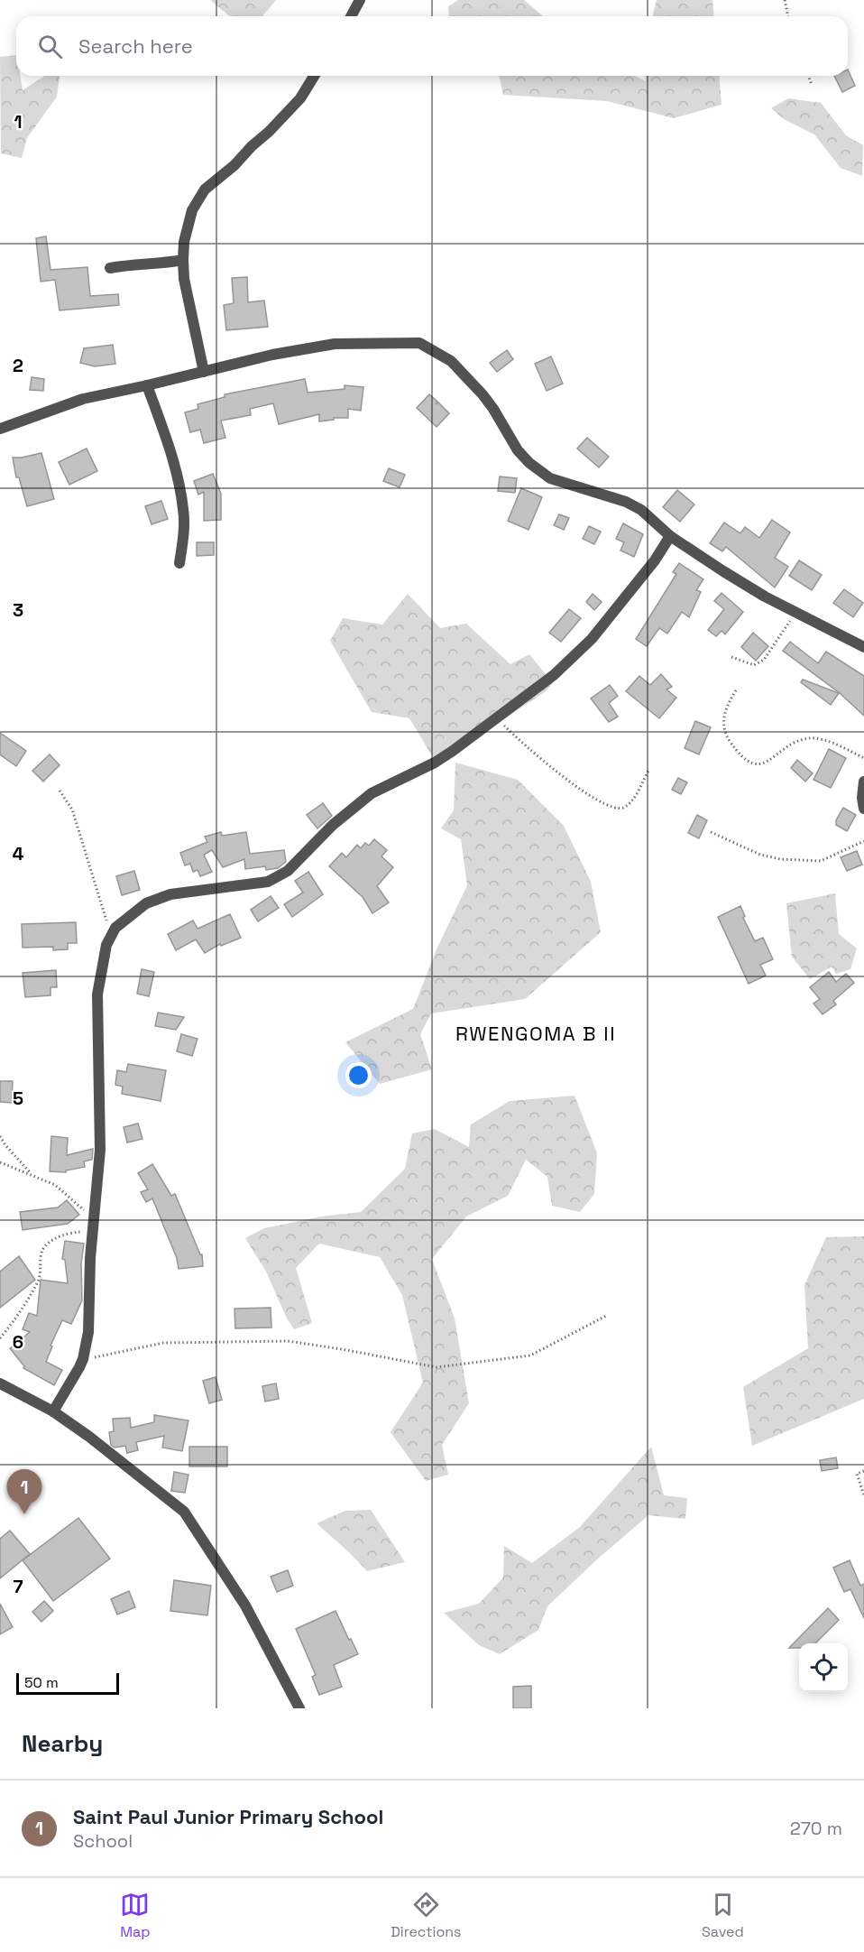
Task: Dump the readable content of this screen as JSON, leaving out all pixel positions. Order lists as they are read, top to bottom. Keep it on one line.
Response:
{"districts":["RWENGOMA B II"],"scale_bar":"50 m","page":{"search":"Search here","pins":"1","scale":"50 m","heading":"Nearby","list":[{"mark":"1","name":"Saint Paul Junior Primary School","note":"School","value":"270 m"}],"nav":["Map","Directions","Saved"]},"grid":{"rows":["1","2","3","4","5","6","7"]}}
